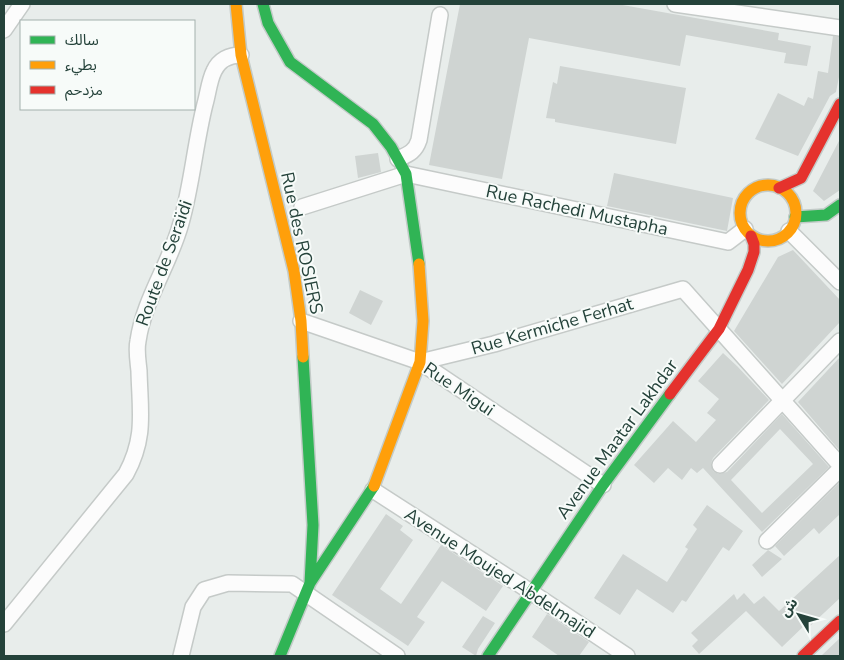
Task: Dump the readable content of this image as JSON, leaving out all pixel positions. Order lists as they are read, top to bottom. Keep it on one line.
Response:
{"streets":{"main road":["Rue des ROSIERS","Avenue Maatar Lakhdar"],"street":["Rue Rachedi Mustapha","Route de Seraïdi","Rue Kermiche Ferhat","Rue Migui","Avenue Moujed Abdelmajid"]},"crossings":[["Rue Rachedi Mustapha","Avenue Maatar Lakhdar"],["Rue des ROSIERS","Route de Seraïdi"],["Rue des ROSIERS","Rue Migui"],["Rue Kermiche Ferhat","Rue Migui"],["Rue Kermiche Ferhat","Avenue Maatar Lakhdar"],["Rue Migui","Avenue Maatar Lakhdar"],["Avenue Maatar Lakhdar","Avenue Moujed Abdelmajid"]],"legend":["سالك","بطيء","مزدحم"],"north":"top left"}
